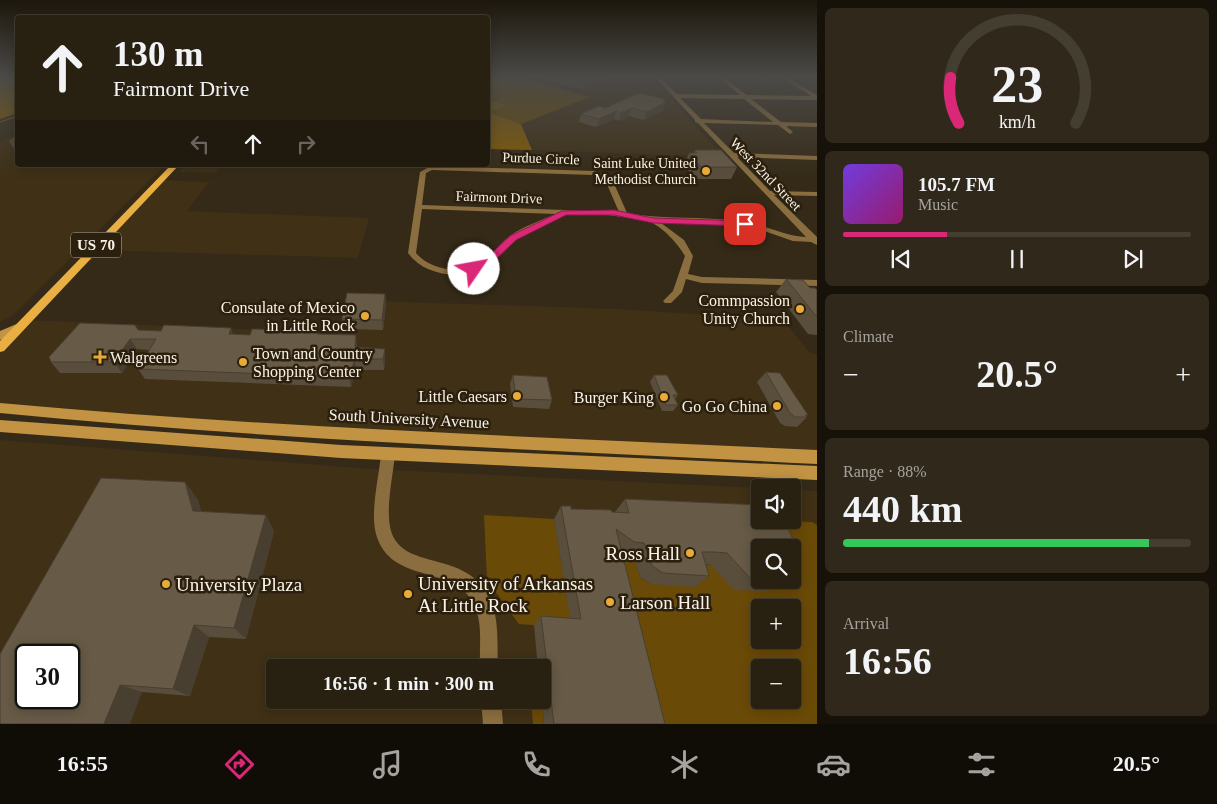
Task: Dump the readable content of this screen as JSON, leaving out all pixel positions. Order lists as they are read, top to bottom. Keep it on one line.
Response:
{"streets":{"main road":["US 70","South University Avenue"],"street":["Purdue Circle","West 32nd Street","Fairmont Drive"]},"crossings":[["Purdue Circle","Fairmont Drive"],["West 32nd Street","Fairmont Drive"]],"places":{"other":["Saint Luke United Methodist Church","Commpassion Unity Church","Consulate of Mexico in Little Rock","Town and Country Shopping Center","Little Caesars","Burger King","Go Go China","Ross Hall","University Plaza","University of Arkansas At Little Rock","Larson Hall"],"health":["Walgreens"]},"page":{"turn":["130 m","Fairmont Drive"],"song":["105.7 FM","Music"],"tile":["Climate",["Range · 88%","440 km"],["Arrival","16:56"]],"heat":["−","20.5°","+"],"map_buttons":["+","−"],"limit":"30","trip":"16:56 · 1 min · 300 m","tabs":["16:55","20.5°"],"gauge":["23","km/h"]}}
